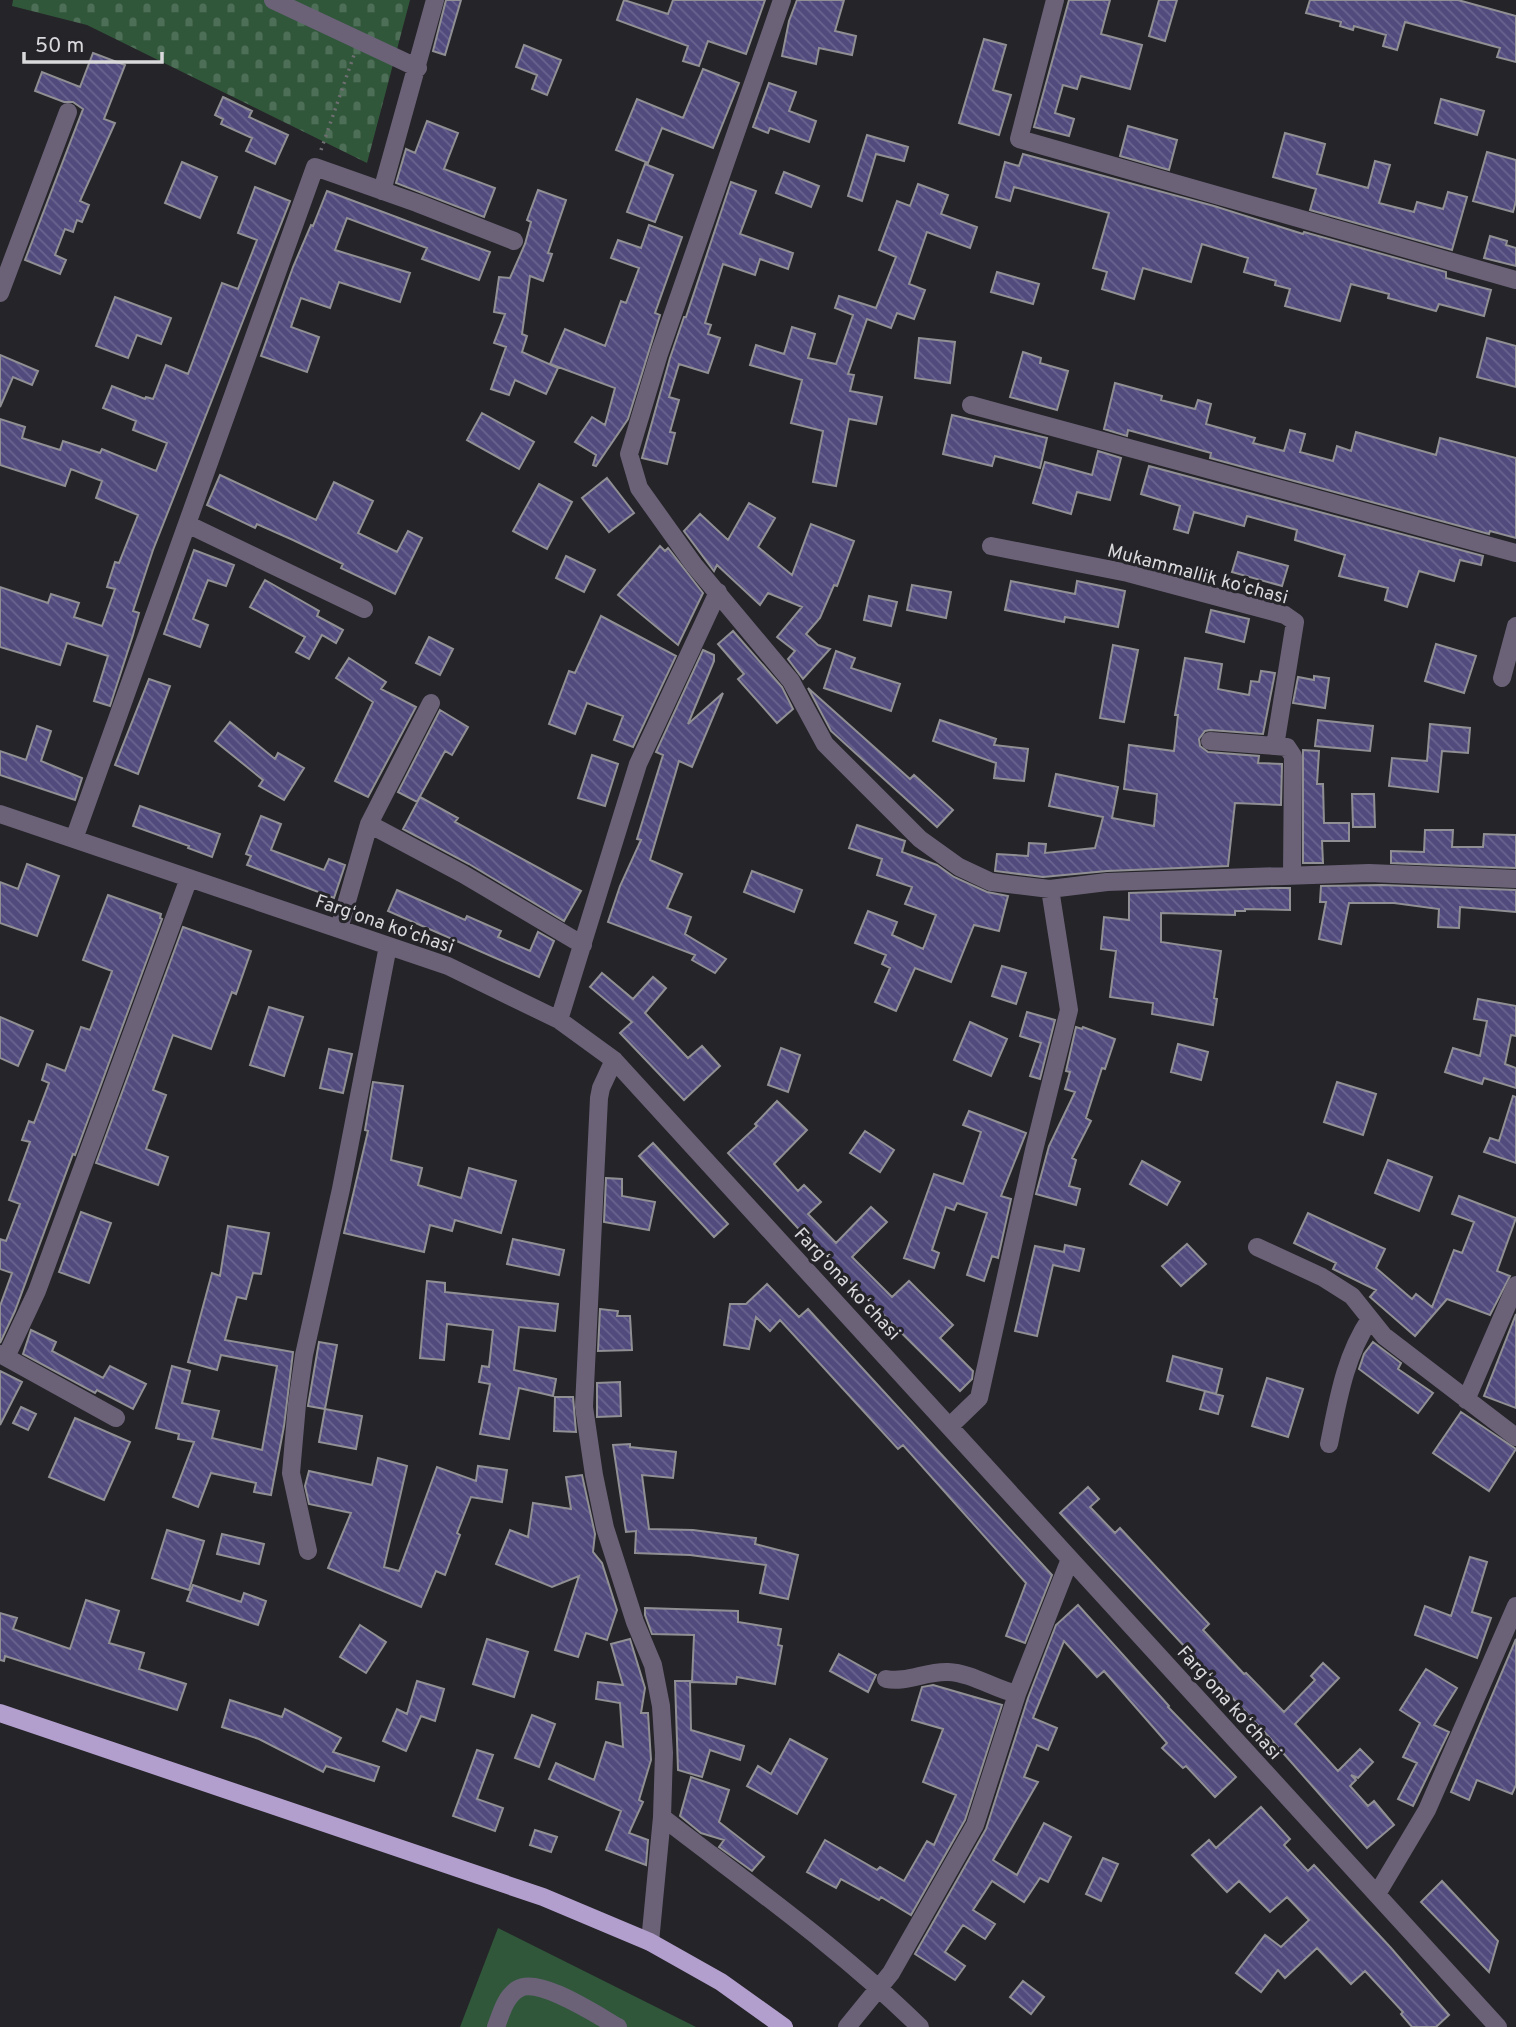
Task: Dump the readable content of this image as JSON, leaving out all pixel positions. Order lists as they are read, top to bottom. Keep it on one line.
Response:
{"streets":{"street":["Mukammallik koʻchasi","Fargʻona koʻchasi"]},"scale_bar":"50 m"}
